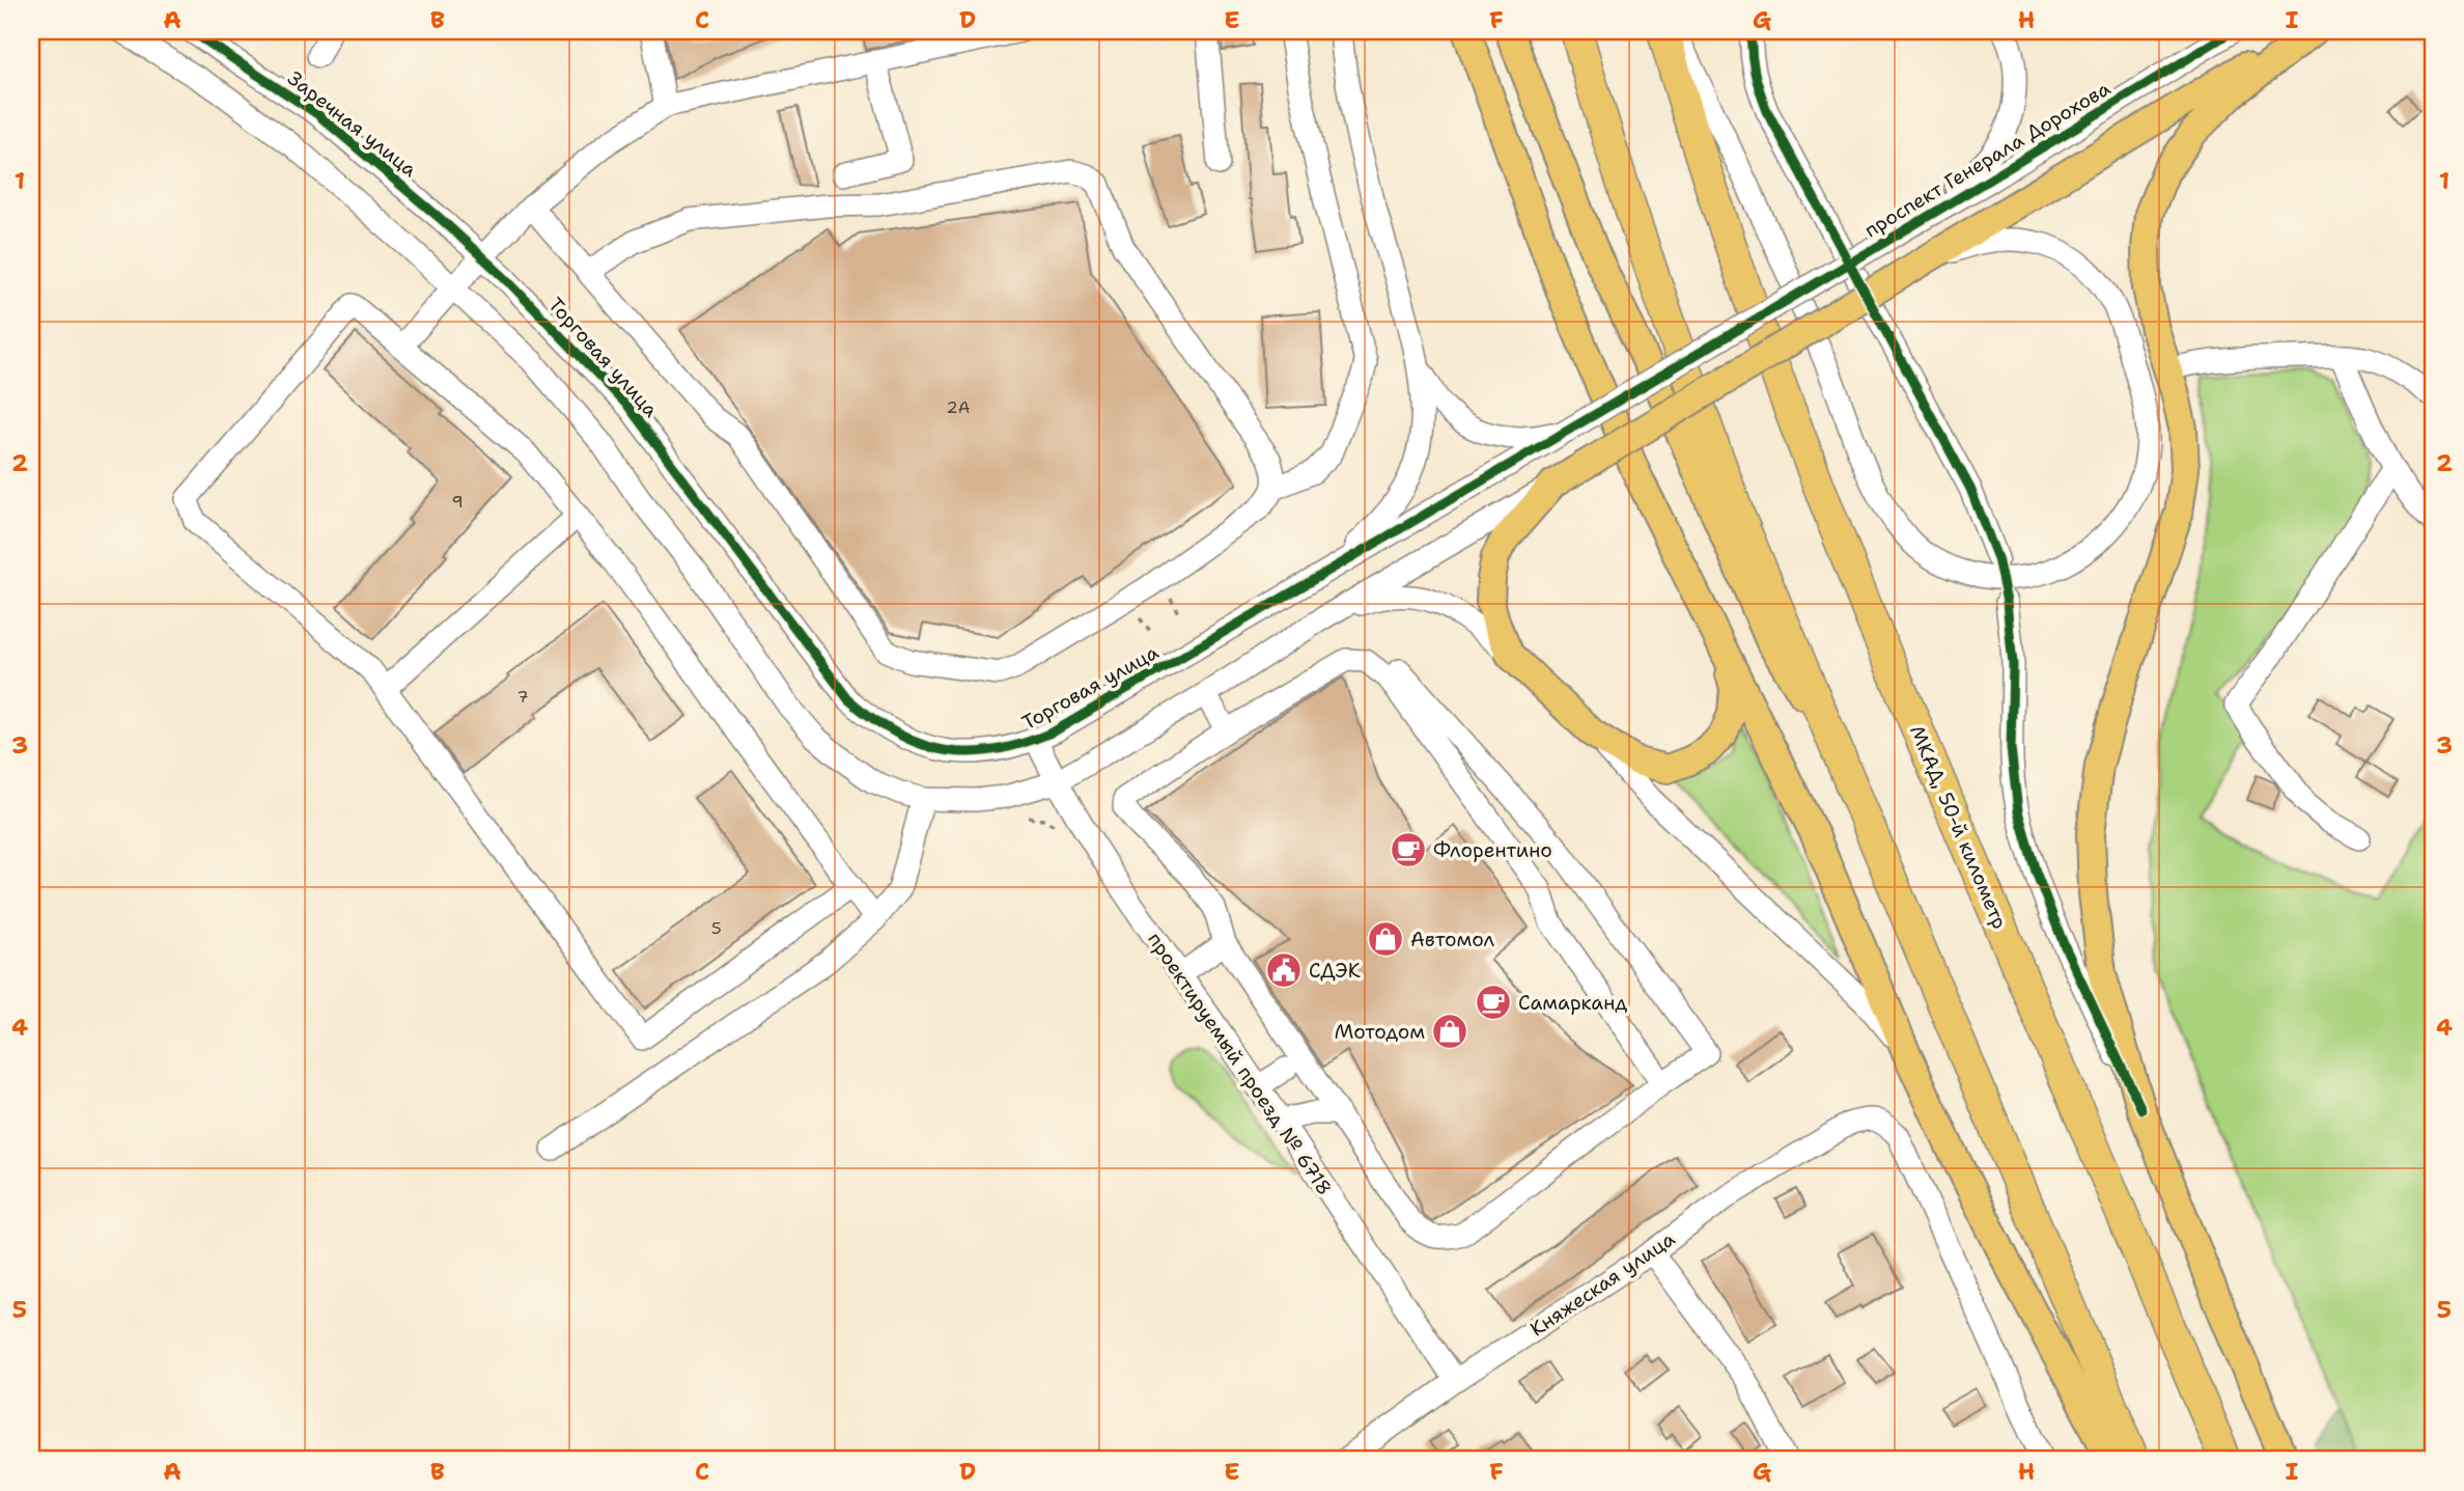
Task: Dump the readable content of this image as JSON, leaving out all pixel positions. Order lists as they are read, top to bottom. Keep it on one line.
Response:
{"streets":{"highway":["МКАД, 50-й километр"],"street":["Заречная улица","проспект Генерала Дорохова","Торговая улица","проектируемый проезд № 6718","Княжеская улица"]},"crossings":[["Заречная улица","Торговая улица"],["проспект Генерала Дорохова","Торговая улица"],["Торговая улица","проектируемый проезд № 6718"],["проектируемый проезд № 6718","Княжеская улица"]],"places":{"cafe":["Флорентино","Самарканд"],"shop":["Автомол","Мотодом"],"public building":["СДЭК"]},"house_numbers":["2А","9","7","5"],"grid":{"columns":["A","B","C","D","E","F","G","H","I"],"rows":["1","2","3","4","5"]}}
